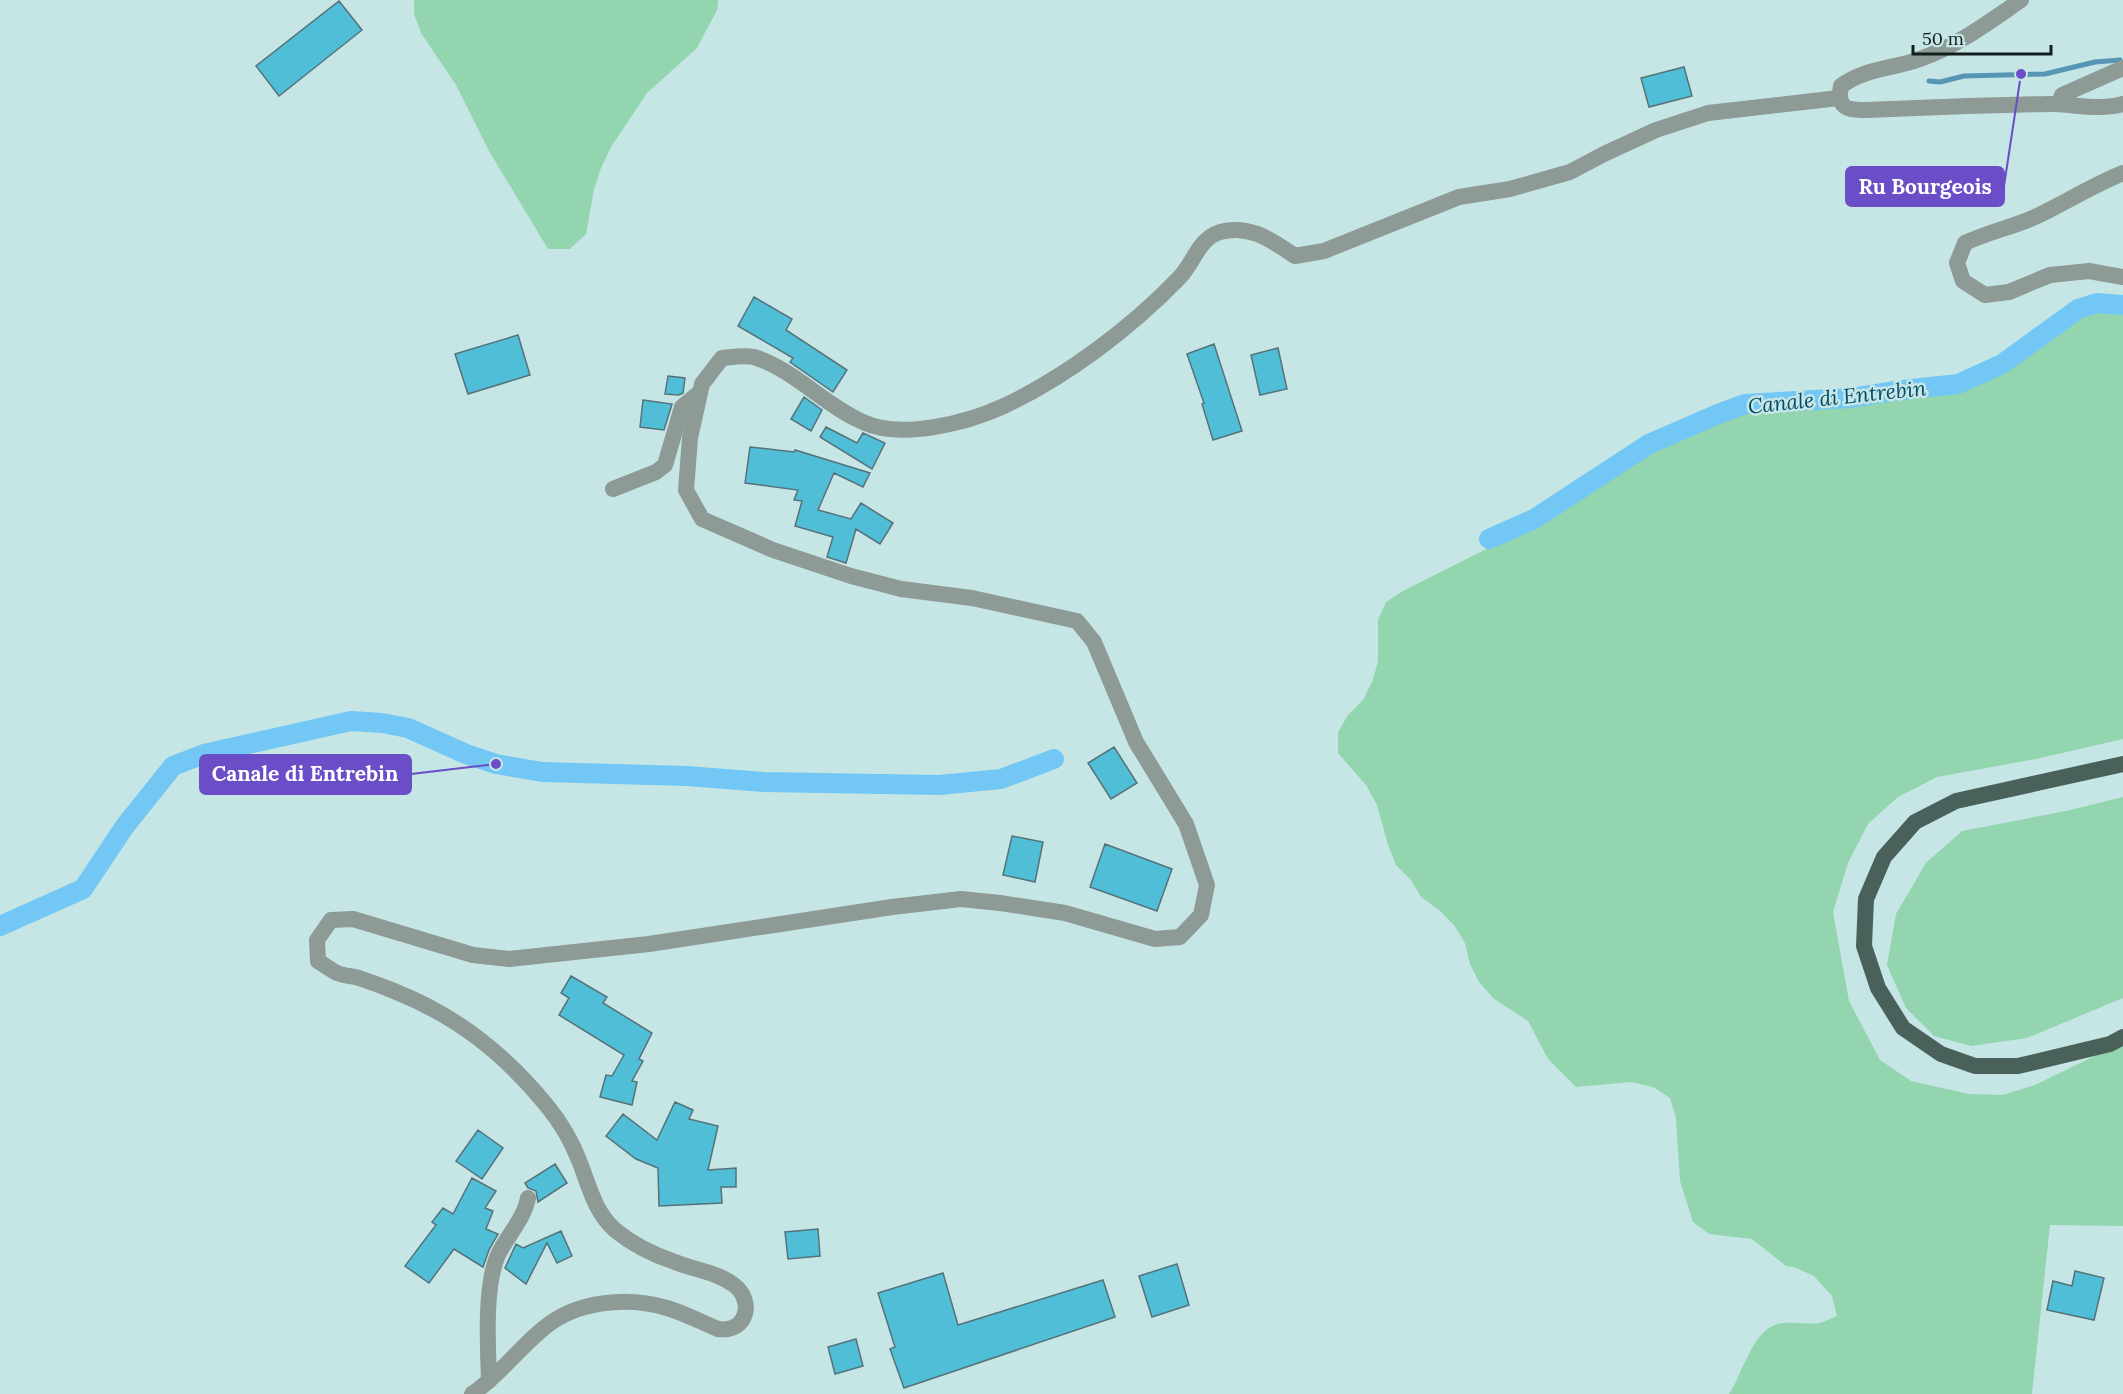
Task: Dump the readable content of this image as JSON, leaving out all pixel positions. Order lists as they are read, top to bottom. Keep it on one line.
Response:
{"water":["Canale di Entrebin"],"places":["Ru Bourgeois","Canale di Entrebin"],"scale_bar":"50 m"}
